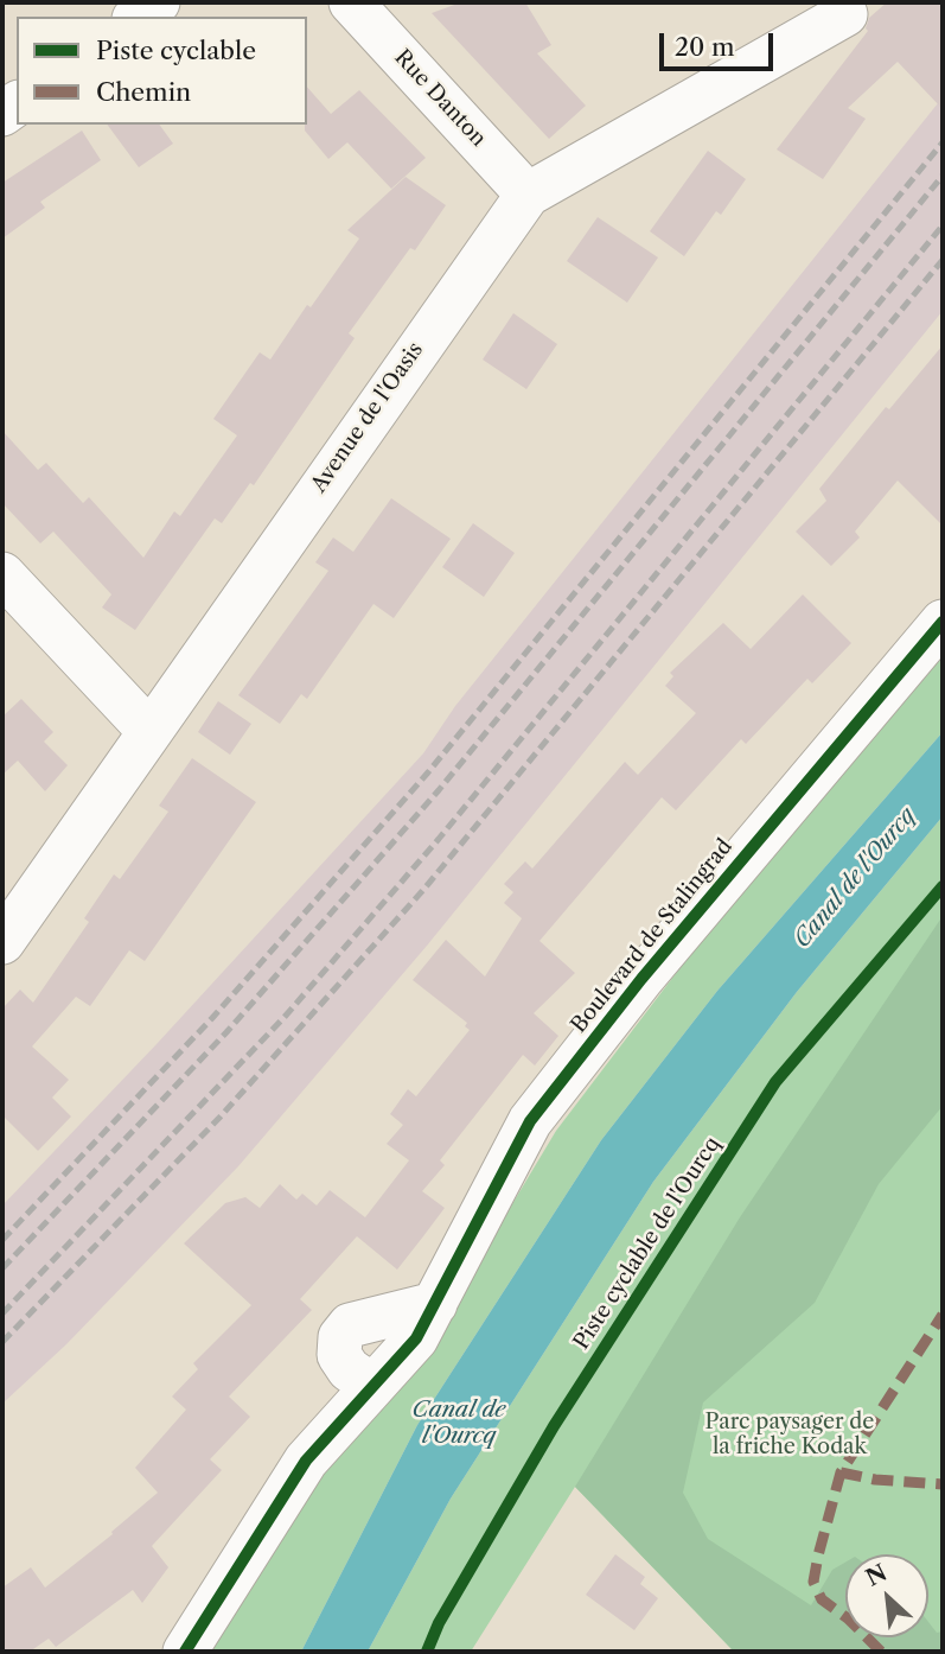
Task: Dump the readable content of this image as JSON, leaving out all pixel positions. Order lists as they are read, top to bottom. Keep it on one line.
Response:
{"streets":{"street":["Rue Danton","Avenue de l'Oasis","Boulevard de Stalingrad"],"cycle path":["Piste cyclable de l'Ourcq"]},"crossings":[["Rue Danton","Avenue de l'Oasis"]],"water":["Canal de l'Ourcq"],"parks":["Parc paysager de la friche Kodak"],"legend":["Piste cyclable","Chemin"],"scale_bar":"20 m","north":"top left"}
